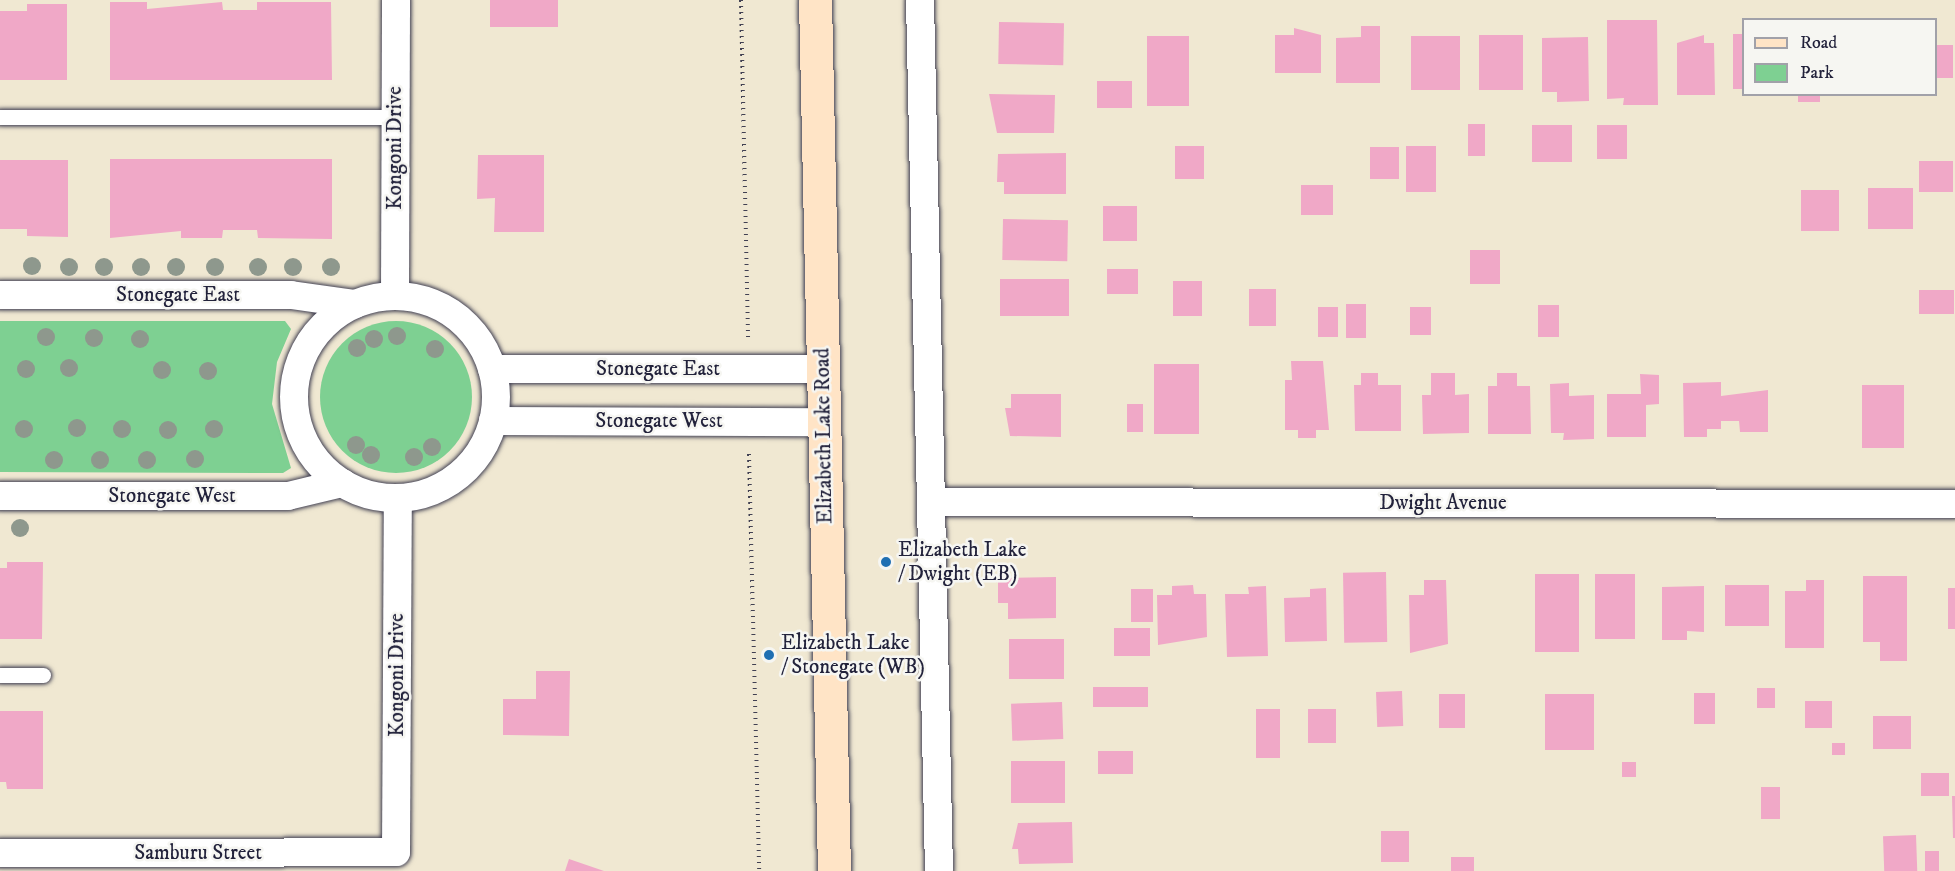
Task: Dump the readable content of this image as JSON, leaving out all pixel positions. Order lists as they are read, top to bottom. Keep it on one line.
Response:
{"streets":{"main road":["Elizabeth Lake Road"],"street":["Kongoni Drive","Stonegate East","Stonegate West","Dwight Avenue","Samburu Street"]},"crossings":[["Kongoni Drive","Stonegate East"],["Kongoni Drive","Stonegate West"],["Kongoni Drive","Samburu Street"],["Stonegate East","Stonegate West"],["Stonegate East","Elizabeth Lake Road"],["Stonegate West","Elizabeth Lake Road"]],"places":["Elizabeth Lake / Dwight (EB)","Elizabeth Lake / Stonegate (WB)"],"legend":["Road","Park"]}
